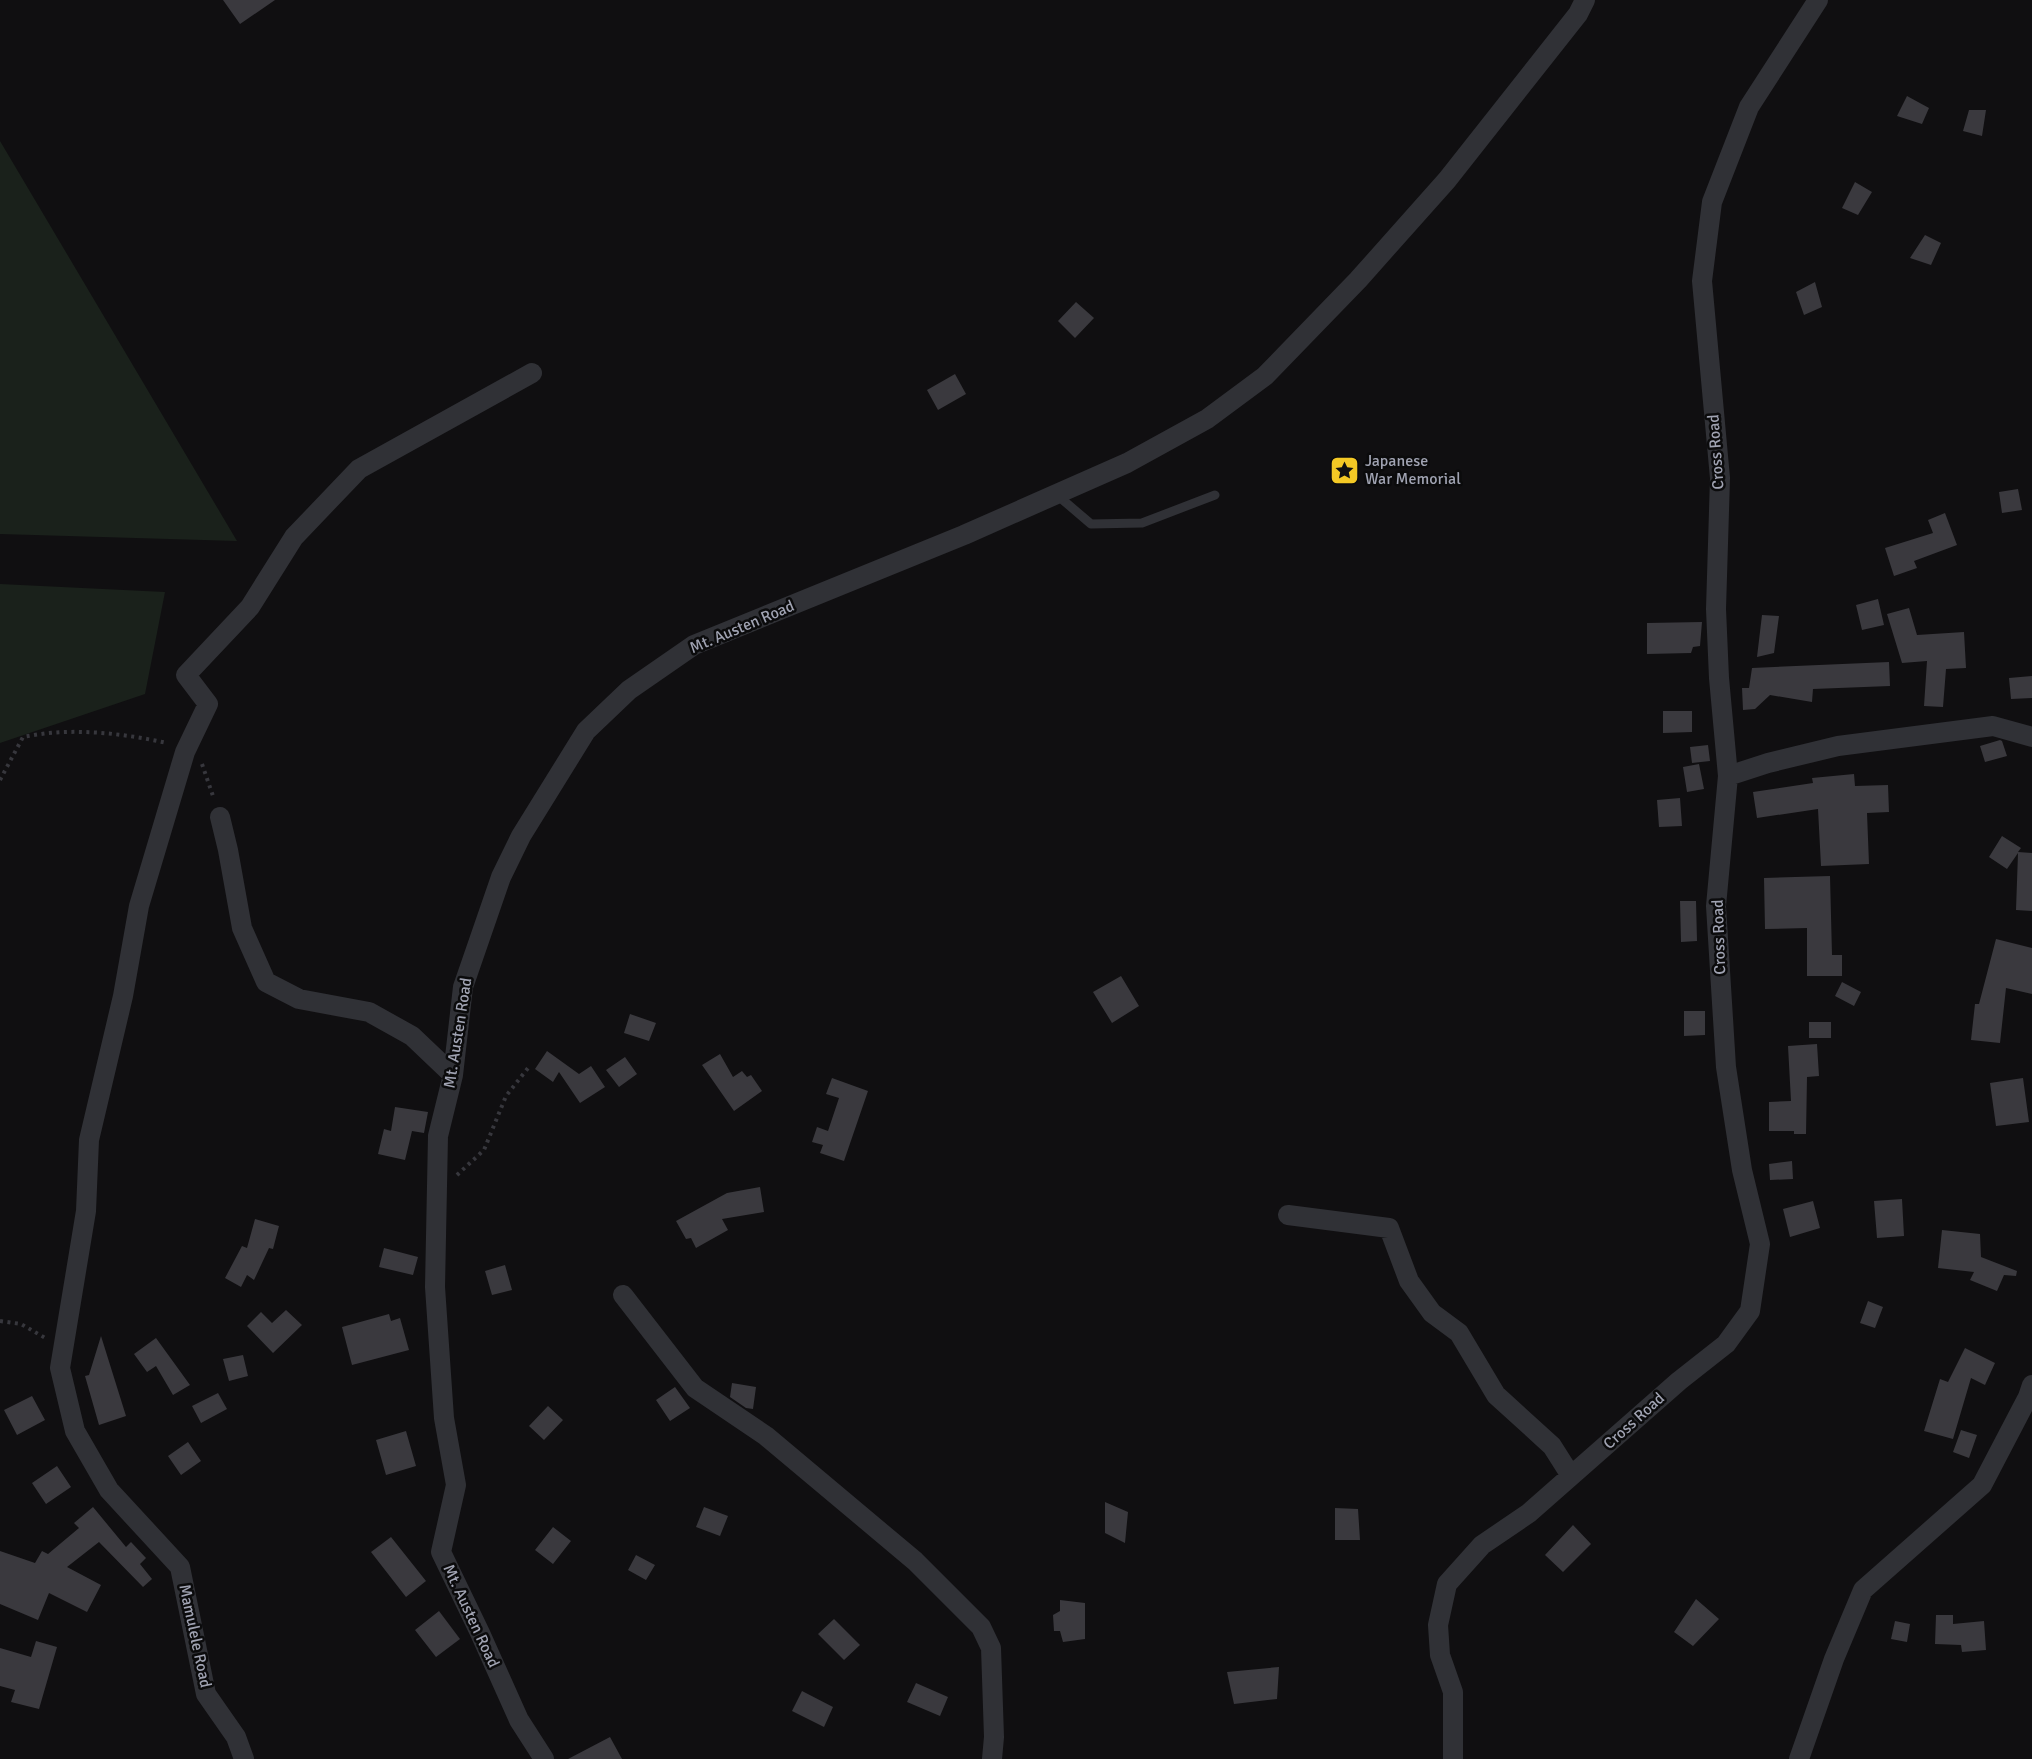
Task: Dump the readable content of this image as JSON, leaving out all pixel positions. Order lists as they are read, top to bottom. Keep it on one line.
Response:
{"streets":{"street":["Cross Road","Mt. Austen Road","Mamulele Road"]},"places":{"place":["Japanese War Memorial"]}}
